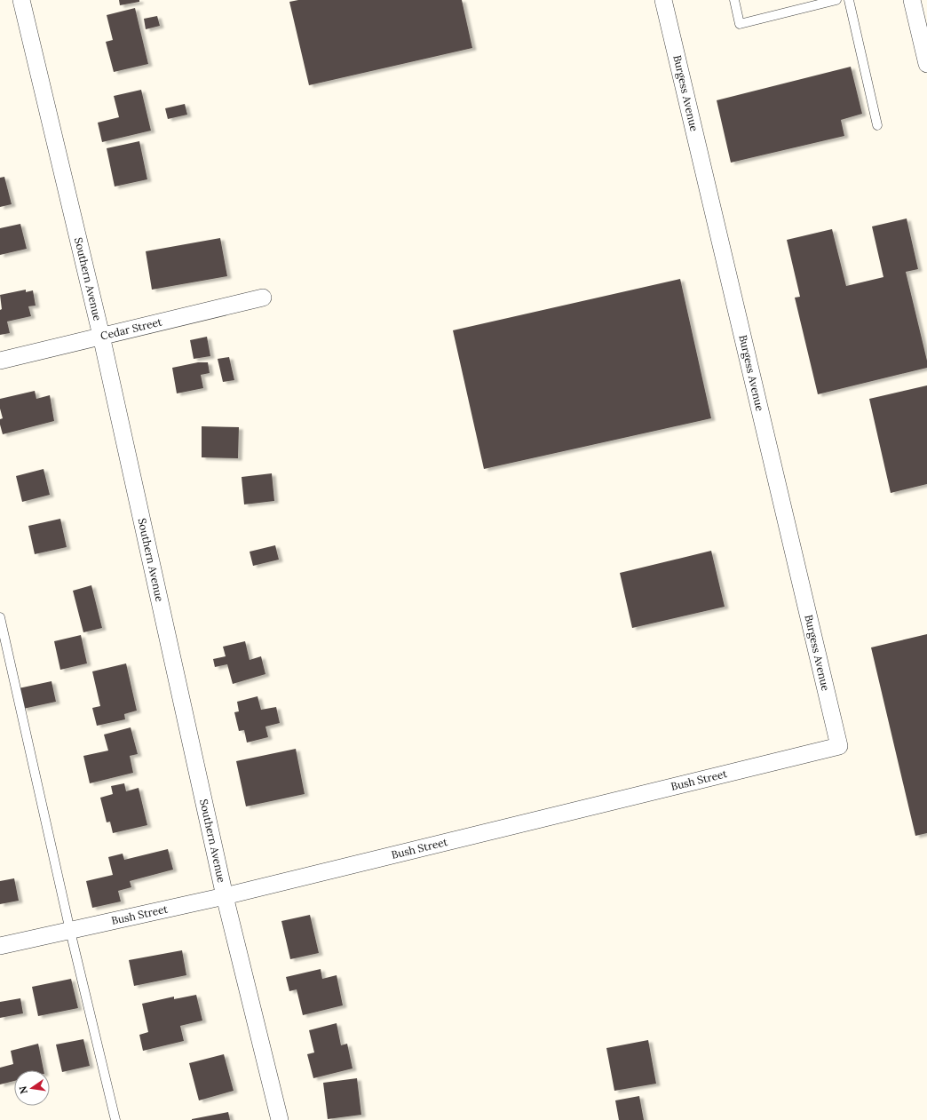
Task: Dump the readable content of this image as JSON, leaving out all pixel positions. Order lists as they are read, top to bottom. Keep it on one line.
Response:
{"streets":{"street":["Burgess Avenue","Southern Avenue","Cedar Street","Bush Street"]},"crossings":[["Burgess Avenue","Bush Street"],["Southern Avenue","Cedar Street"],["Southern Avenue","Bush Street"]],"north":"left"}
